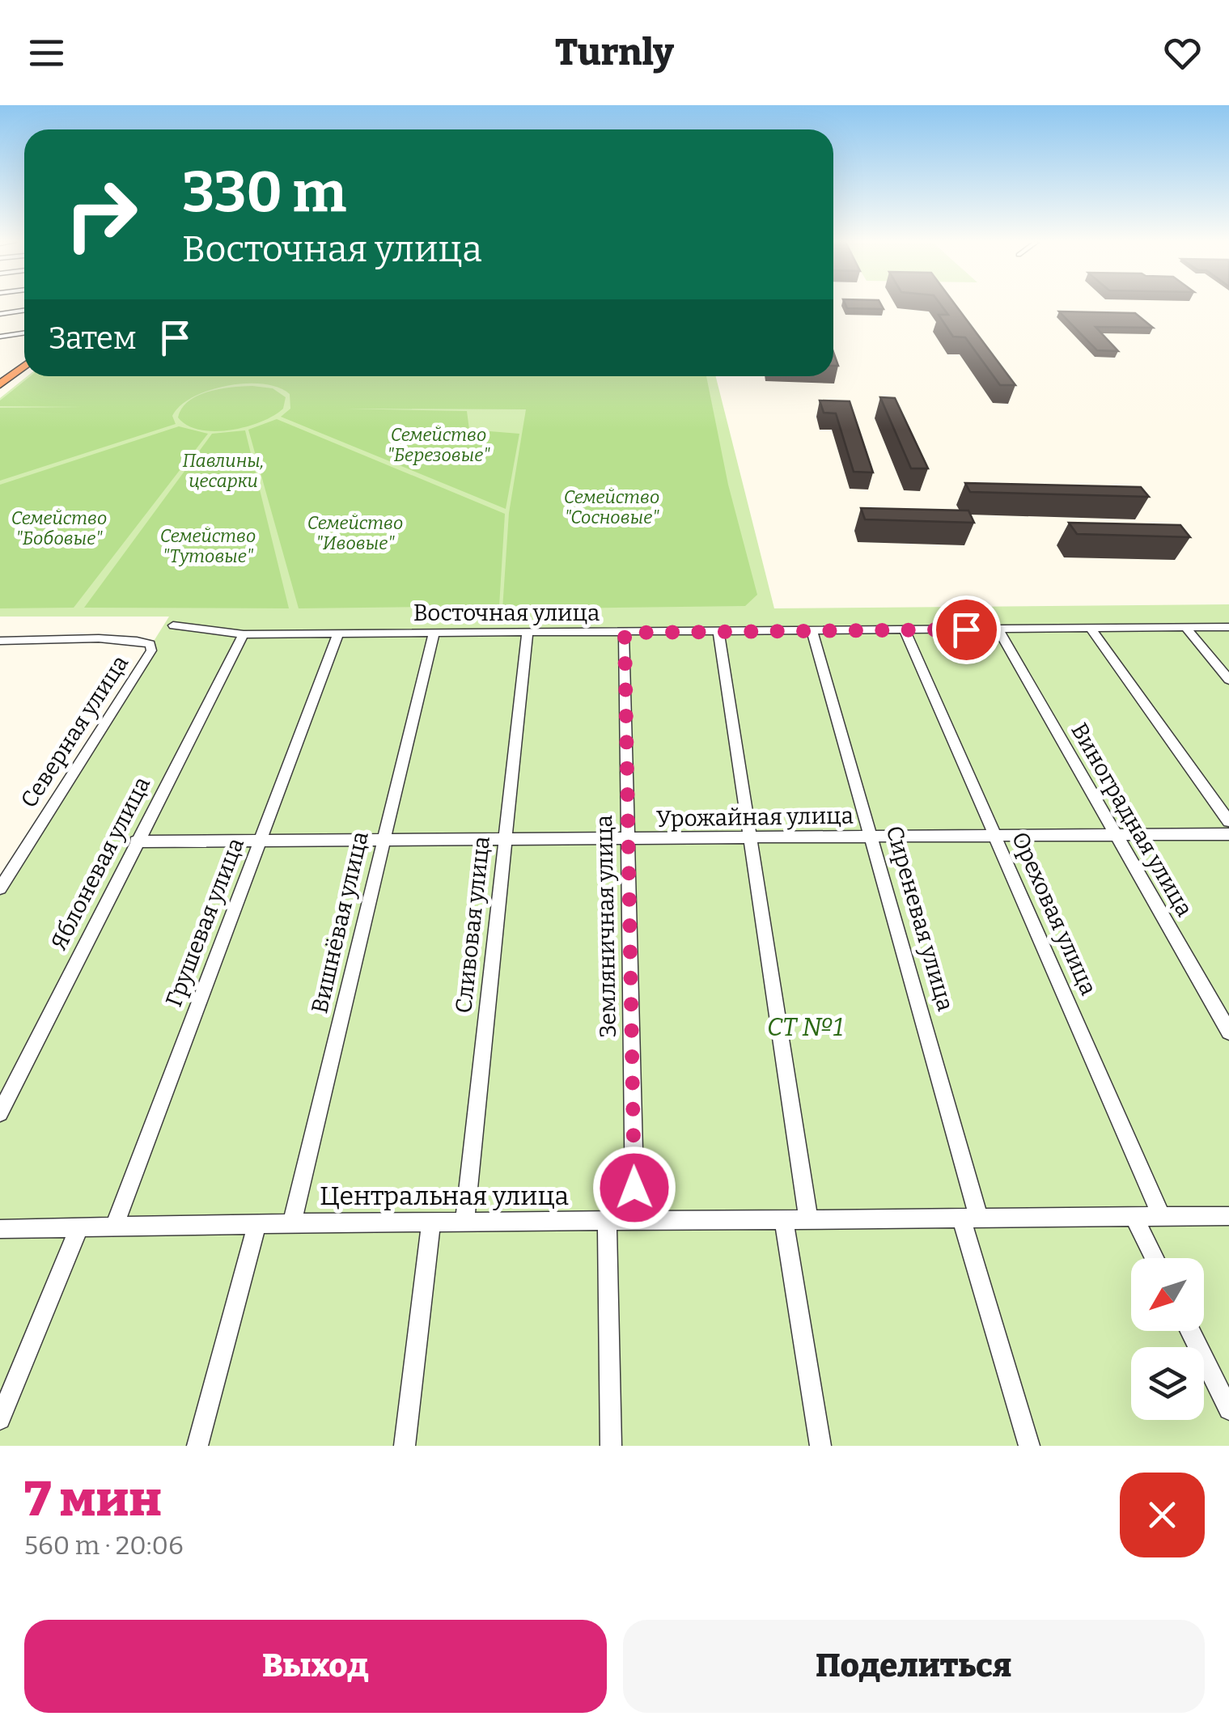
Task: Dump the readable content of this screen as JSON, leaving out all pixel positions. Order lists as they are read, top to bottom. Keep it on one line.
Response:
{"streets":{"street":["Восточная улица","Северная улица","Урожайная улица","Виноградная улица","Яблоневая улица","Ореховая улица","Сиреневая улица","Грушевая улица","Вишнёвая улица","Сливовая улица","Земляничная улица","Центральная улица"]},"crossings":[["Восточная улица","Виноградная улица"],["Восточная улица","Яблоневая улица"],["Восточная улица","Ореховая улица"],["Восточная улица","Сиреневая улица"],["Восточная улица","Грушевая улица"],["Восточная улица","Вишнёвая улица"],["Восточная улица","Сливовая улица"],["Восточная улица","Земляничная улица"],["Урожайная улица","Виноградная улица"],["Урожайная улица","Яблоневая улица"],["Урожайная улица","Ореховая улица"],["Урожайная улица","Сиреневая улица"],["Урожайная улица","Грушевая улица"],["Урожайная улица","Вишнёвая улица"],["Урожайная улица","Сливовая улица"],["Урожайная улица","Земляничная улица"],["Ореховая улица","Центральная улица"],["Сиреневая улица","Центральная улица"],["Грушевая улица","Центральная улица"],["Вишнёвая улица","Центральная улица"],["Сливовая улица","Центральная улица"],["Земляничная улица","Центральная улица"]],"parks":["Семейство \"Березовые\"","Павлины, цесарки","Семейство \"Сосновые\"","Семейство \"Бобовые\"","Семейство \"Ивовые\"","Семейство \"Тутовые\"","СТ №1"],"north":"bottom left","page":{"header":"Turnly","turn":["330 m","Восточная улица"],"then":"Затем","heading":["7 мин","560 m · 20:06"],"buttons":["Выход","Поделиться"]}}
